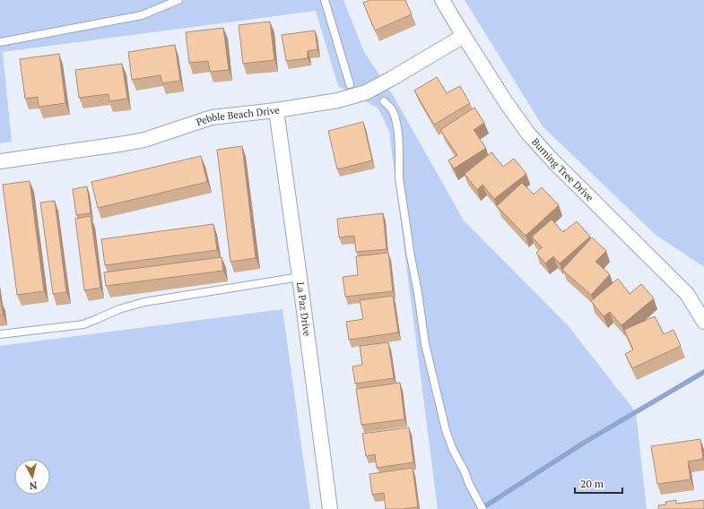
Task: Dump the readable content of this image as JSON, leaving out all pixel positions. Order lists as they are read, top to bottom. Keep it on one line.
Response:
{"streets":{"street":["Pebble Beach Drive","Burning Tree Drive","La Paz Drive"]},"crossings":[["Pebble Beach Drive","Burning Tree Drive"],["Pebble Beach Drive","La Paz Drive"]],"scale_bar":"20 m","north":"bottom"}
